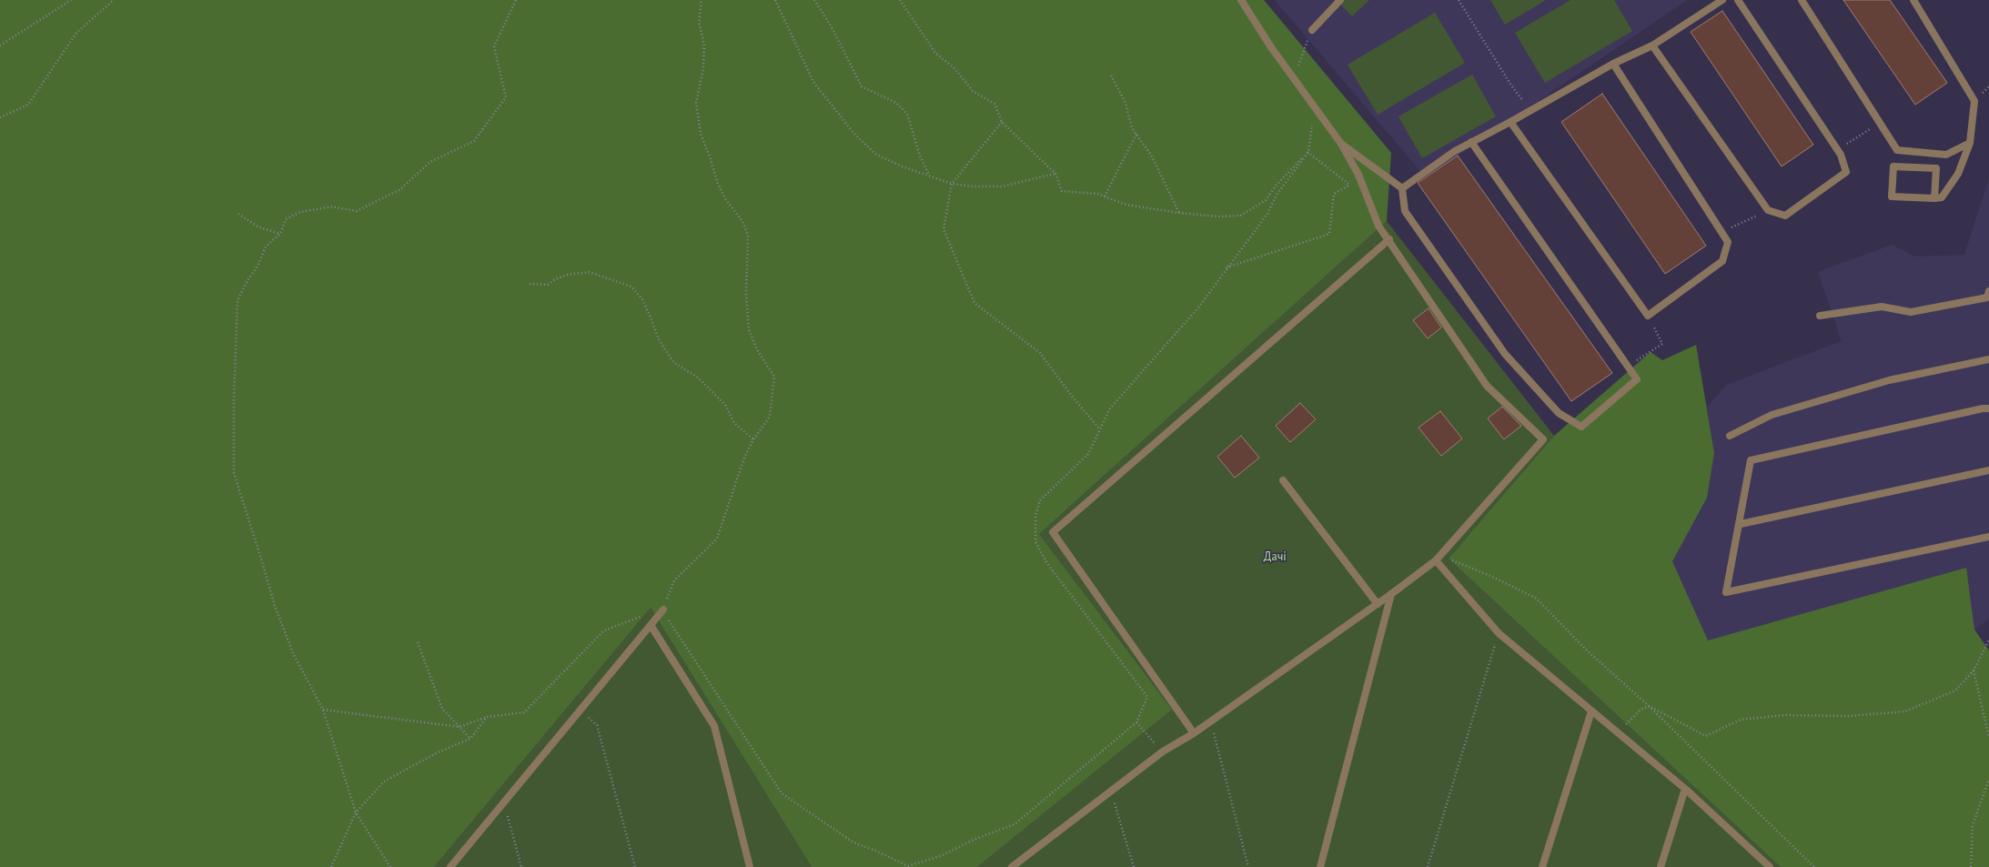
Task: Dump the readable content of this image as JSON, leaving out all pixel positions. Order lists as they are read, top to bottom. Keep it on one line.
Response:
{"parks":["Дачі"]}
